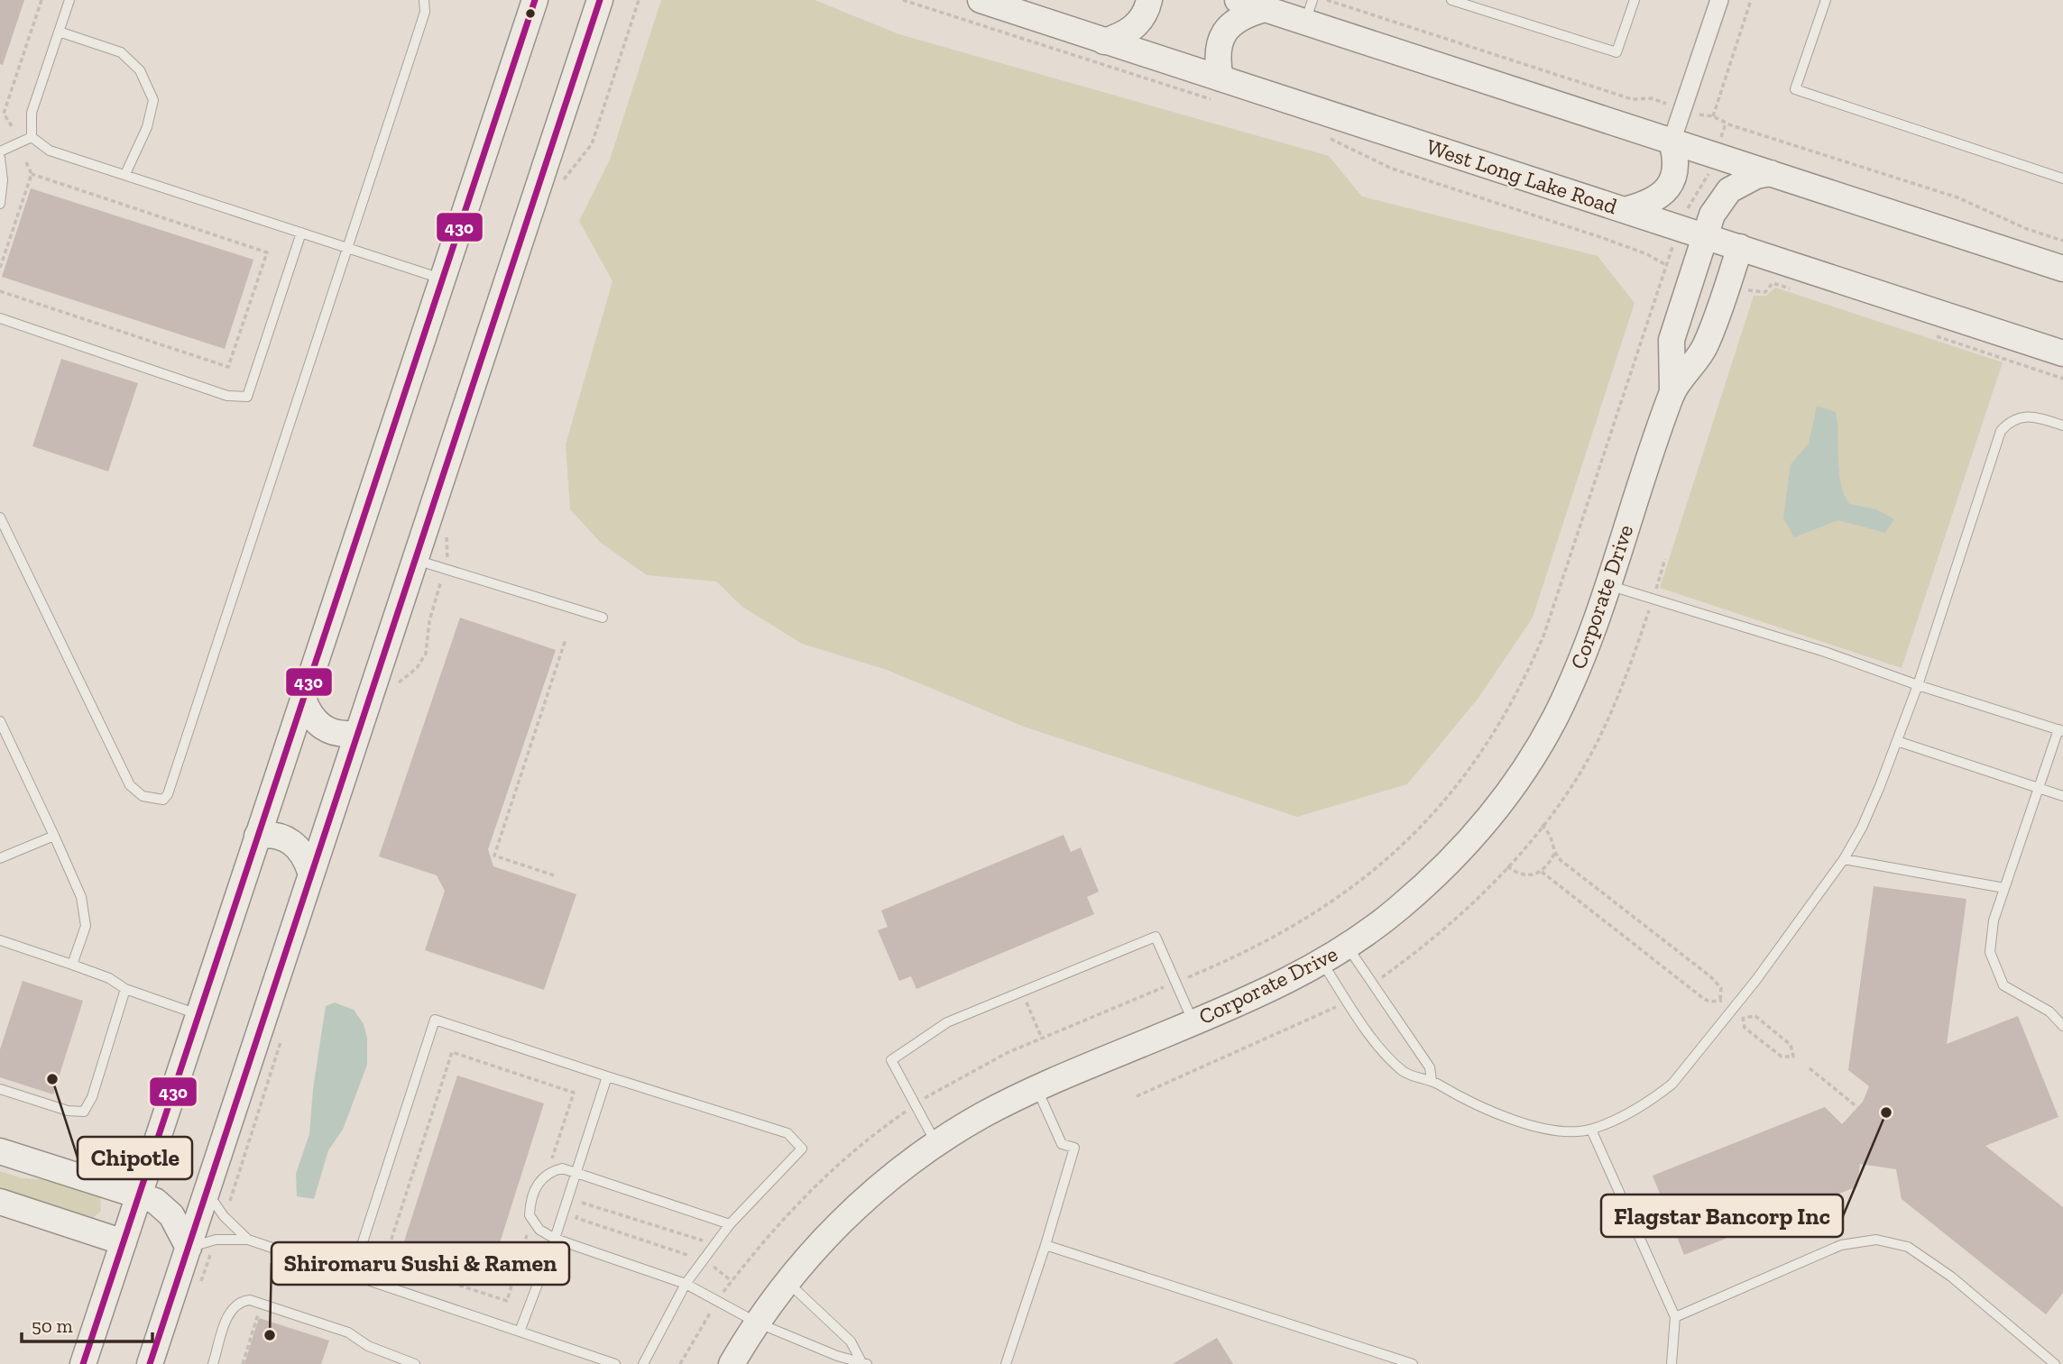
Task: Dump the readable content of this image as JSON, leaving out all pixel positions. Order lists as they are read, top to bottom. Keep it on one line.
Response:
{"streets":{"main road":["West Long Lake Road","Corporate Drive"]},"crossings":[["West Long Lake Road","Corporate Drive"]],"places":["Chipotle","Flagstar Bancorp Inc","Shiromaru Sushi & Ramen"],"lines":["transit line 430"],"scale_bar":"50 m"}
